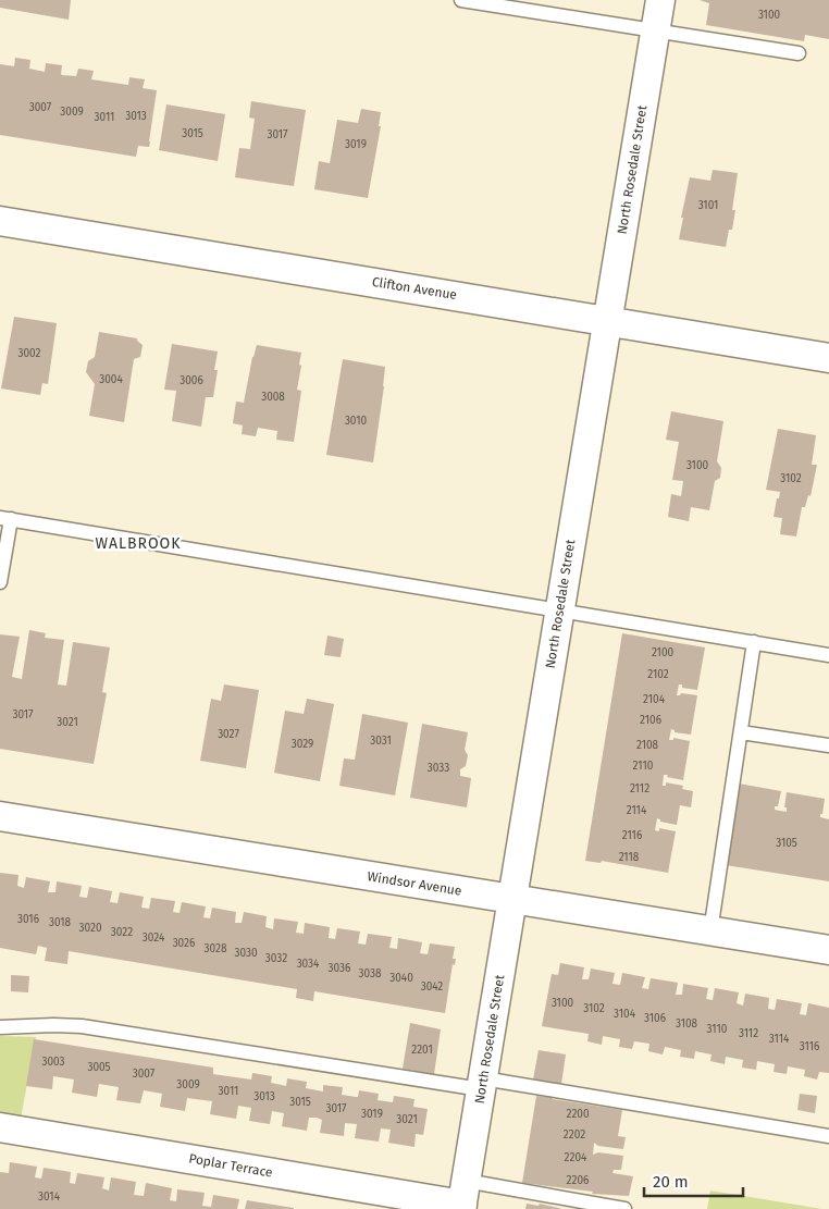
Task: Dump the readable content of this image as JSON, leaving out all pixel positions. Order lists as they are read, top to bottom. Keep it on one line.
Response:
{"streets":{"street":["North Rosedale Street","Clifton Avenue","Windsor Avenue","Poplar Terrace"]},"crossings":[["North Rosedale Street","Clifton Avenue"],["North Rosedale Street","Windsor Avenue"],["North Rosedale Street","Poplar Terrace"]],"districts":["WALBROOK"],"house_numbers":["3100","3007","3009","3013","3011","3015","3017","3019","3101","3002","3004","3006","3008","3010","3100","3102","2100","2102","2104","3017","2106","3021","3027","3031","3029","2108","2110","3033","2112","2114","2116","3105","2118","3016","3018","3020","3022","3024","3026","3028","3030","3032","3034","3036","3038","3040","3042","3100","3102","3104","3106","3108","3110","3112","3114","3116","2201","3003","3005","3007","3009","3011","3013","3015","3017","3019","2200","3021","2202","2204","2206","3014"],"scale_bar":"20 m"}
